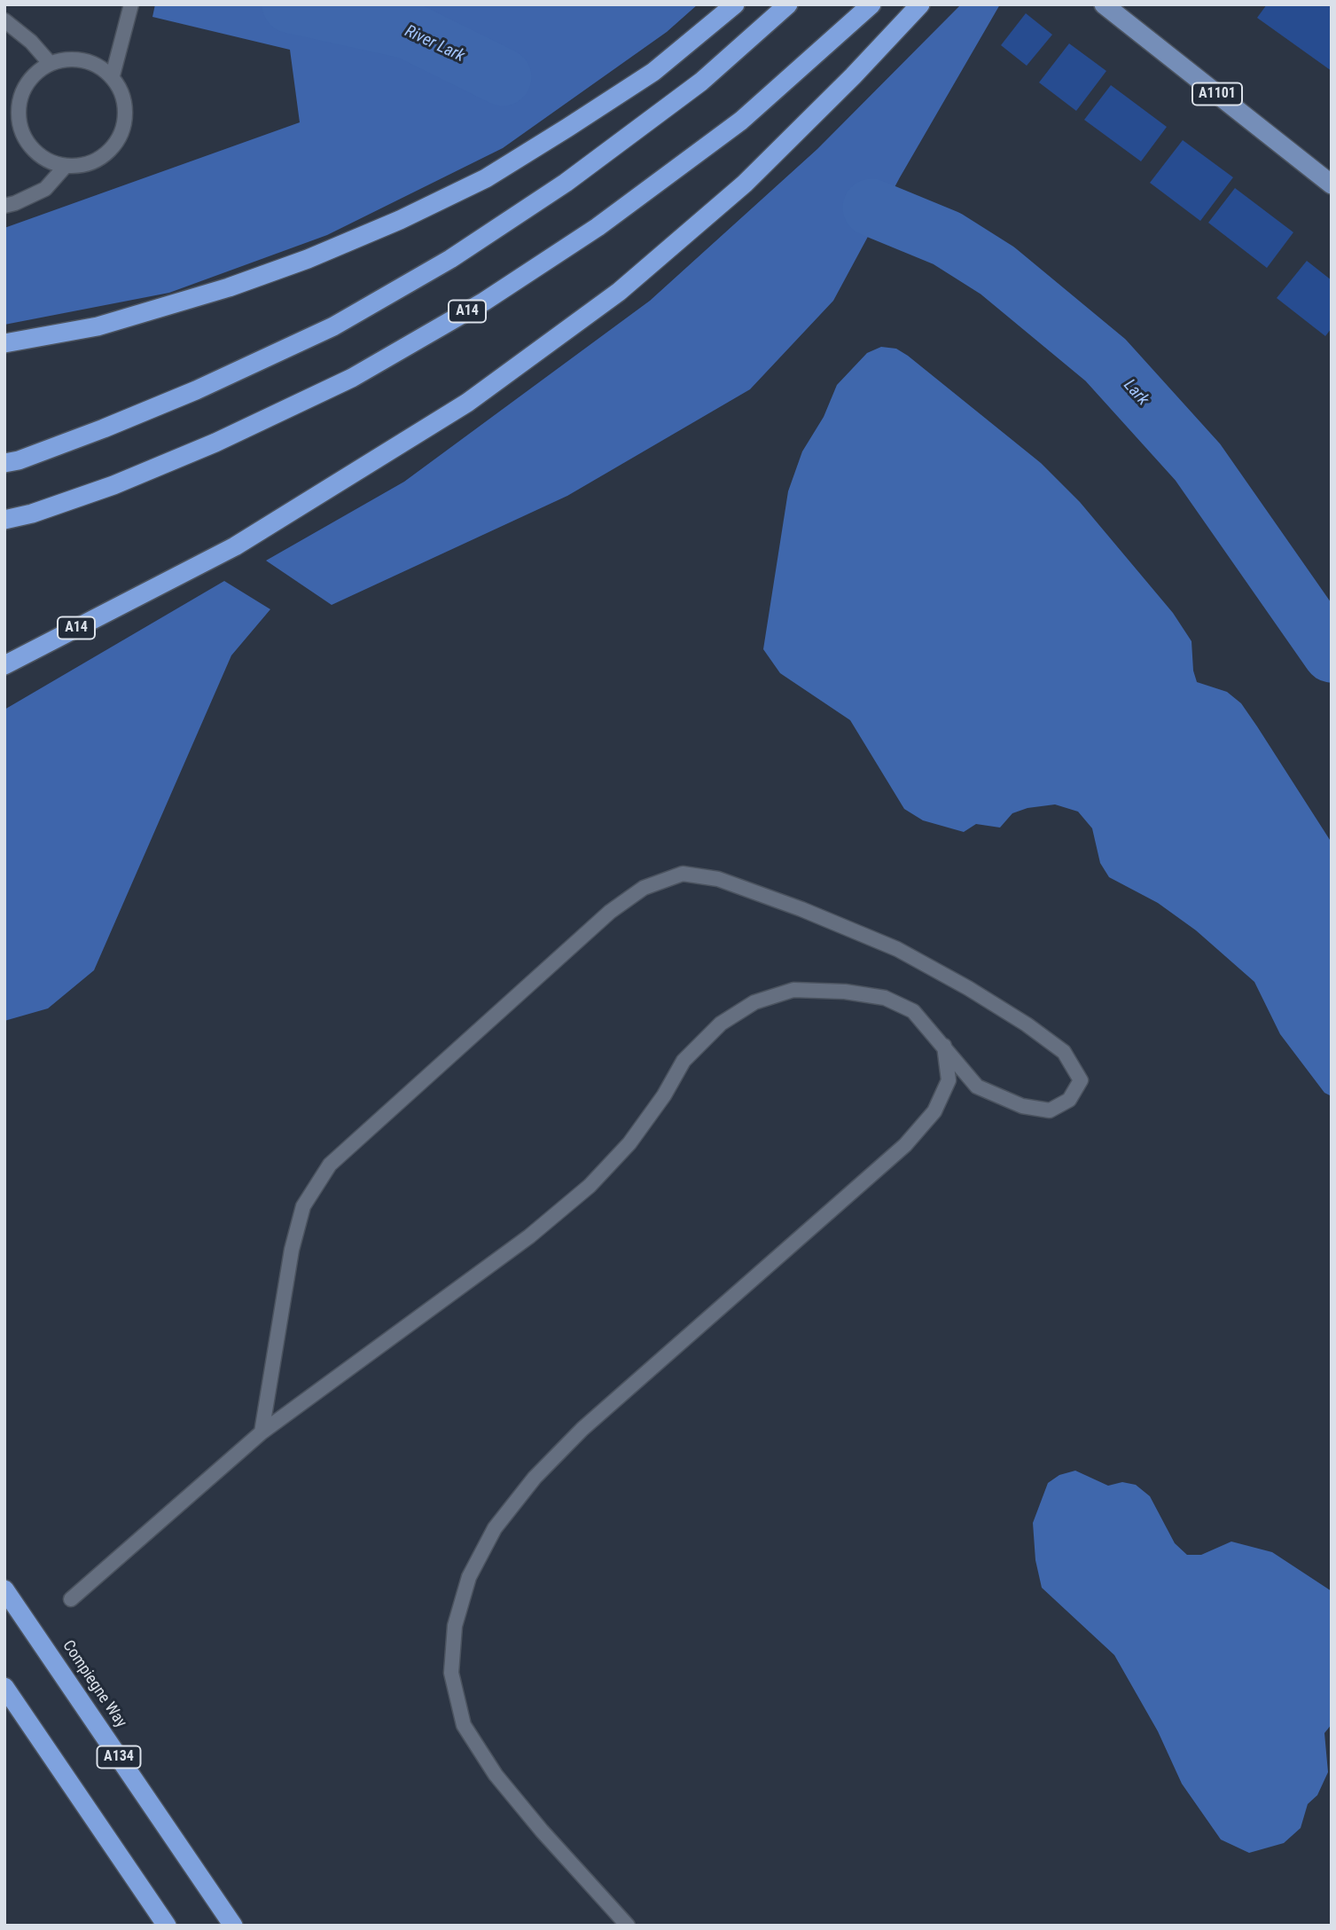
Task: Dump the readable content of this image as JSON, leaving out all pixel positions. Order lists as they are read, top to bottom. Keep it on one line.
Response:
{"streets":{"highway":["A14","Compiegne Way","A134"],"main road":["A1101"]},"water":["River Lark","Lark"]}
